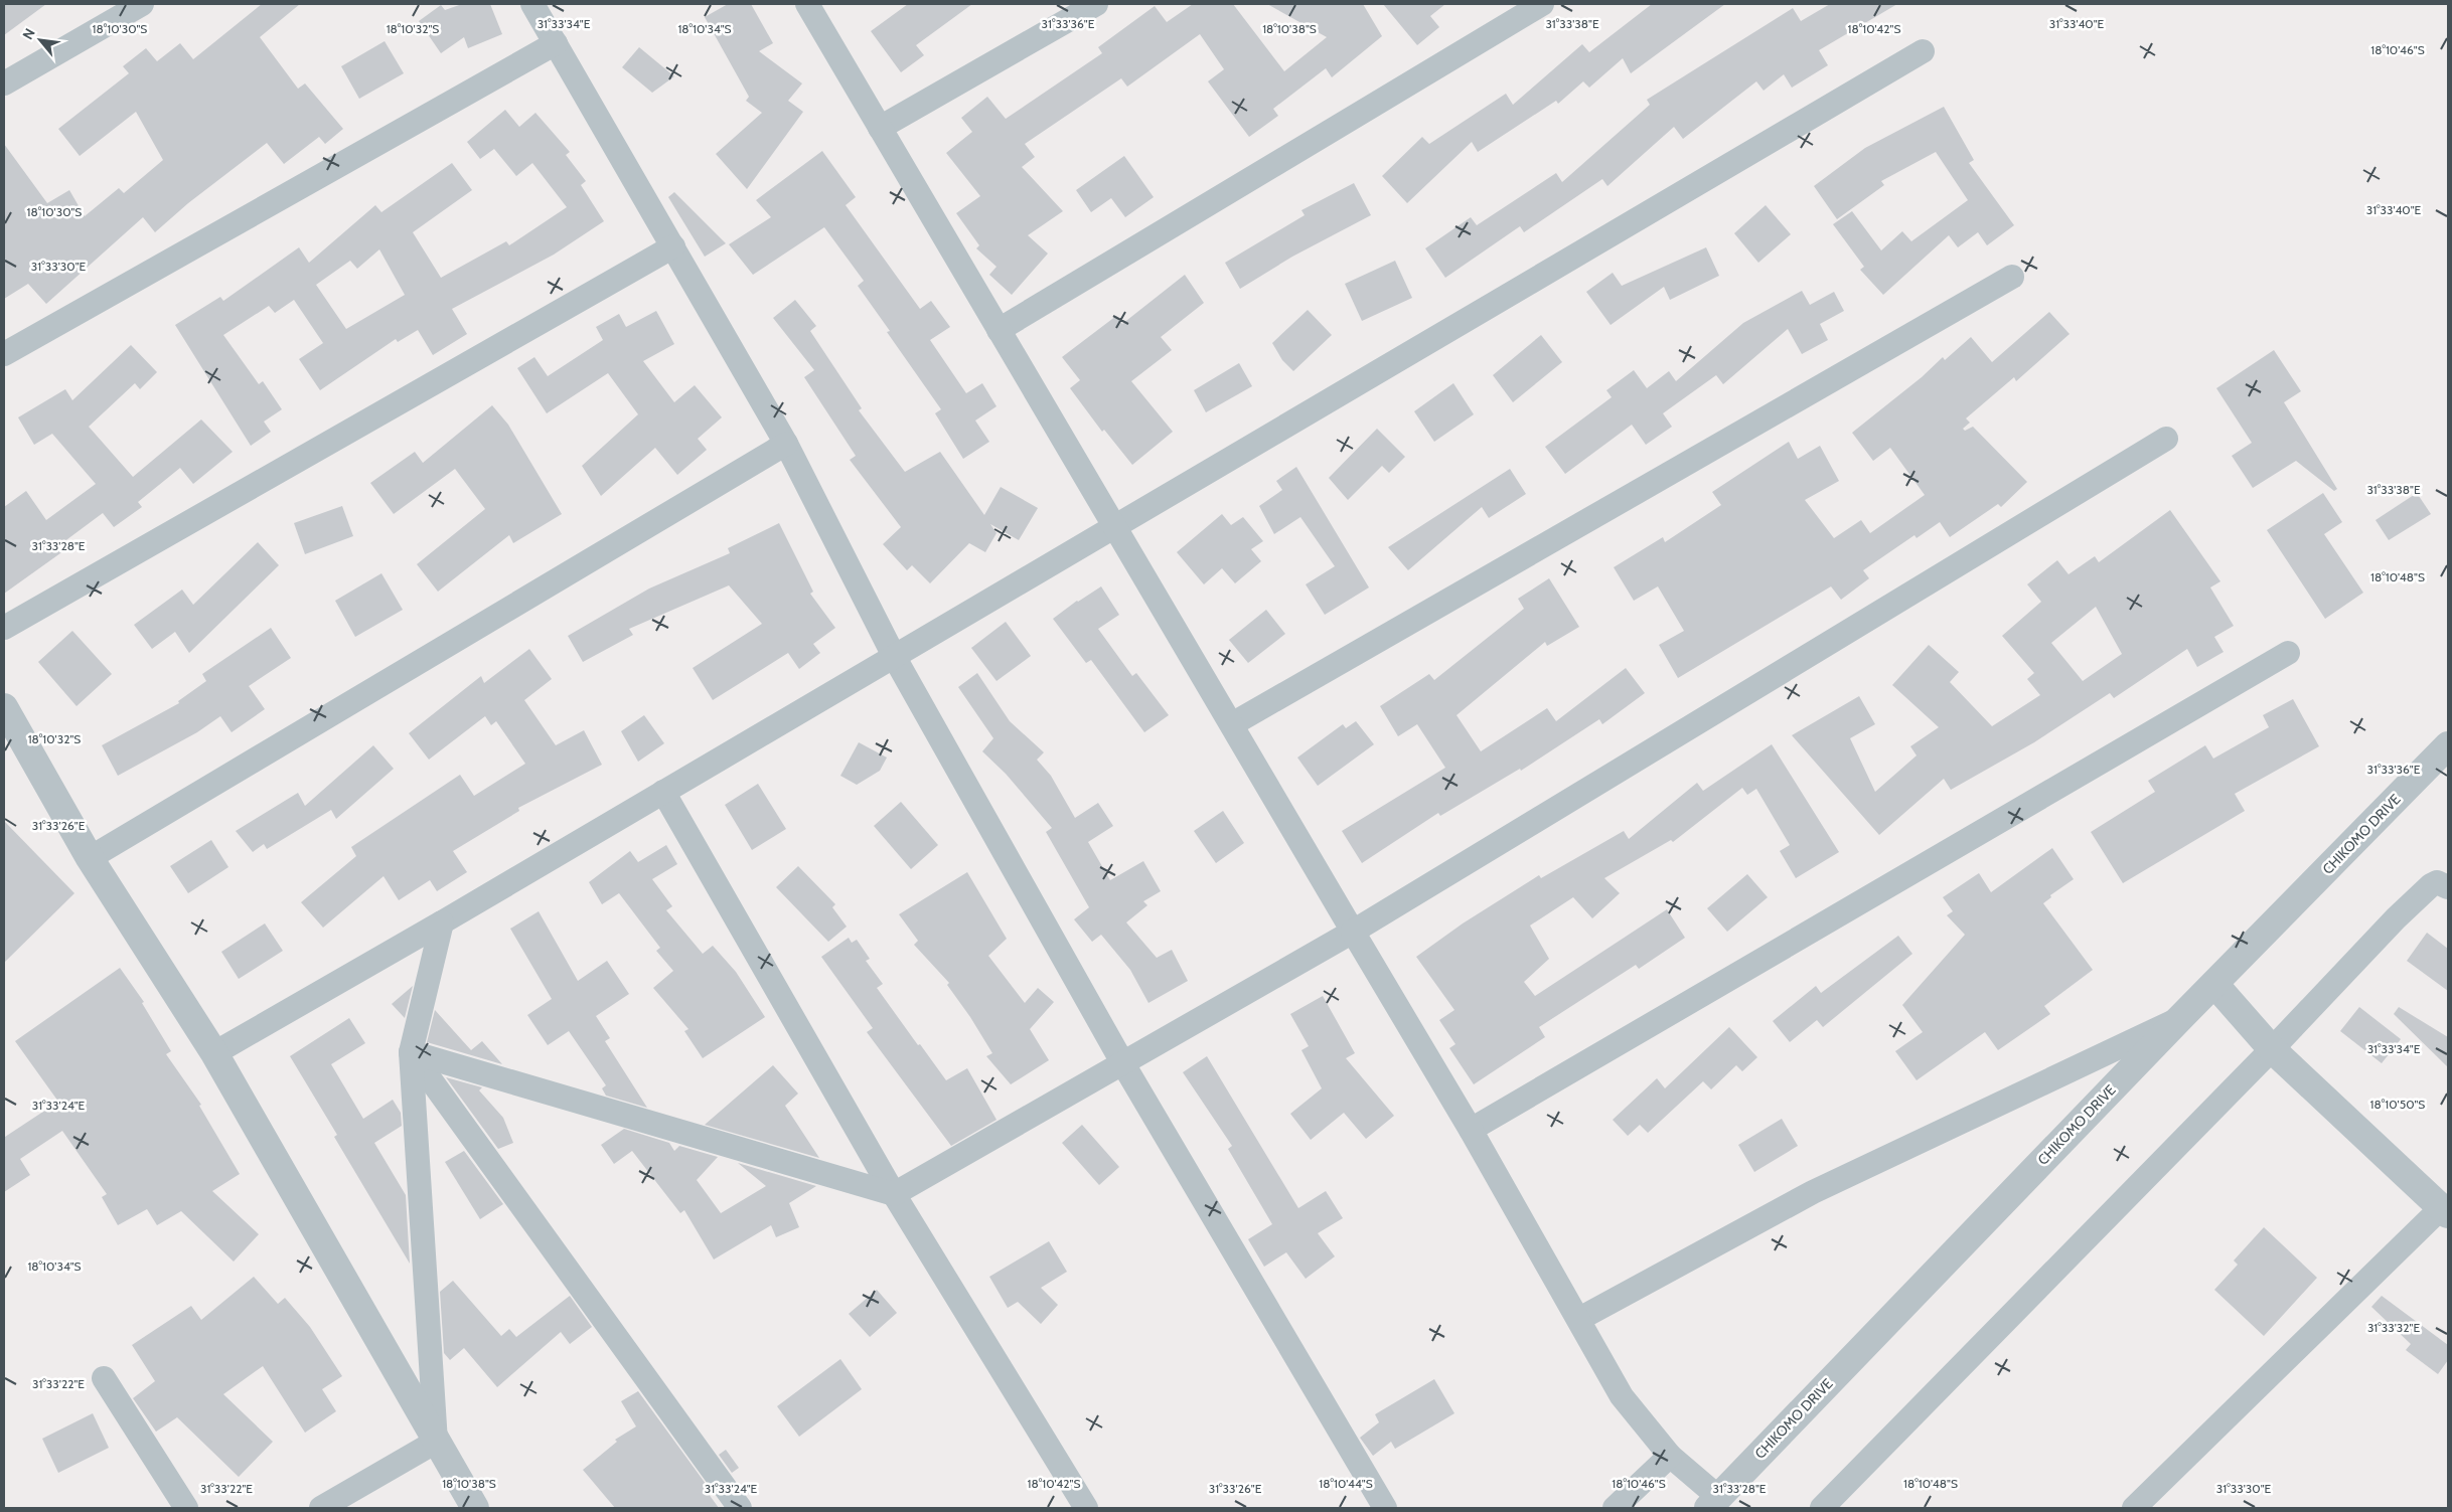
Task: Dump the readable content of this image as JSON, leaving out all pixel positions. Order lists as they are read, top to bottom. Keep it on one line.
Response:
{"streets":{"street":["CHIKOMO DRIVE"]},"north":"top left","coordinates":["31°33'34\"E","31°33'36\"E","31°33'38\"E","31°33'40\"E","18°10'30\"S","18°10'32\"S","18°10'34\"S","18°10'38\"S","18°10'42\"S","18°10'46\"S","31°33'30\"E","31°33'28\"E","18°10'48\"S","31°33'26\"E","18°10'50\"S","31°33'24\"E","31°33'32\"E","31°33'22\"E","18°10'44\"S"]}
